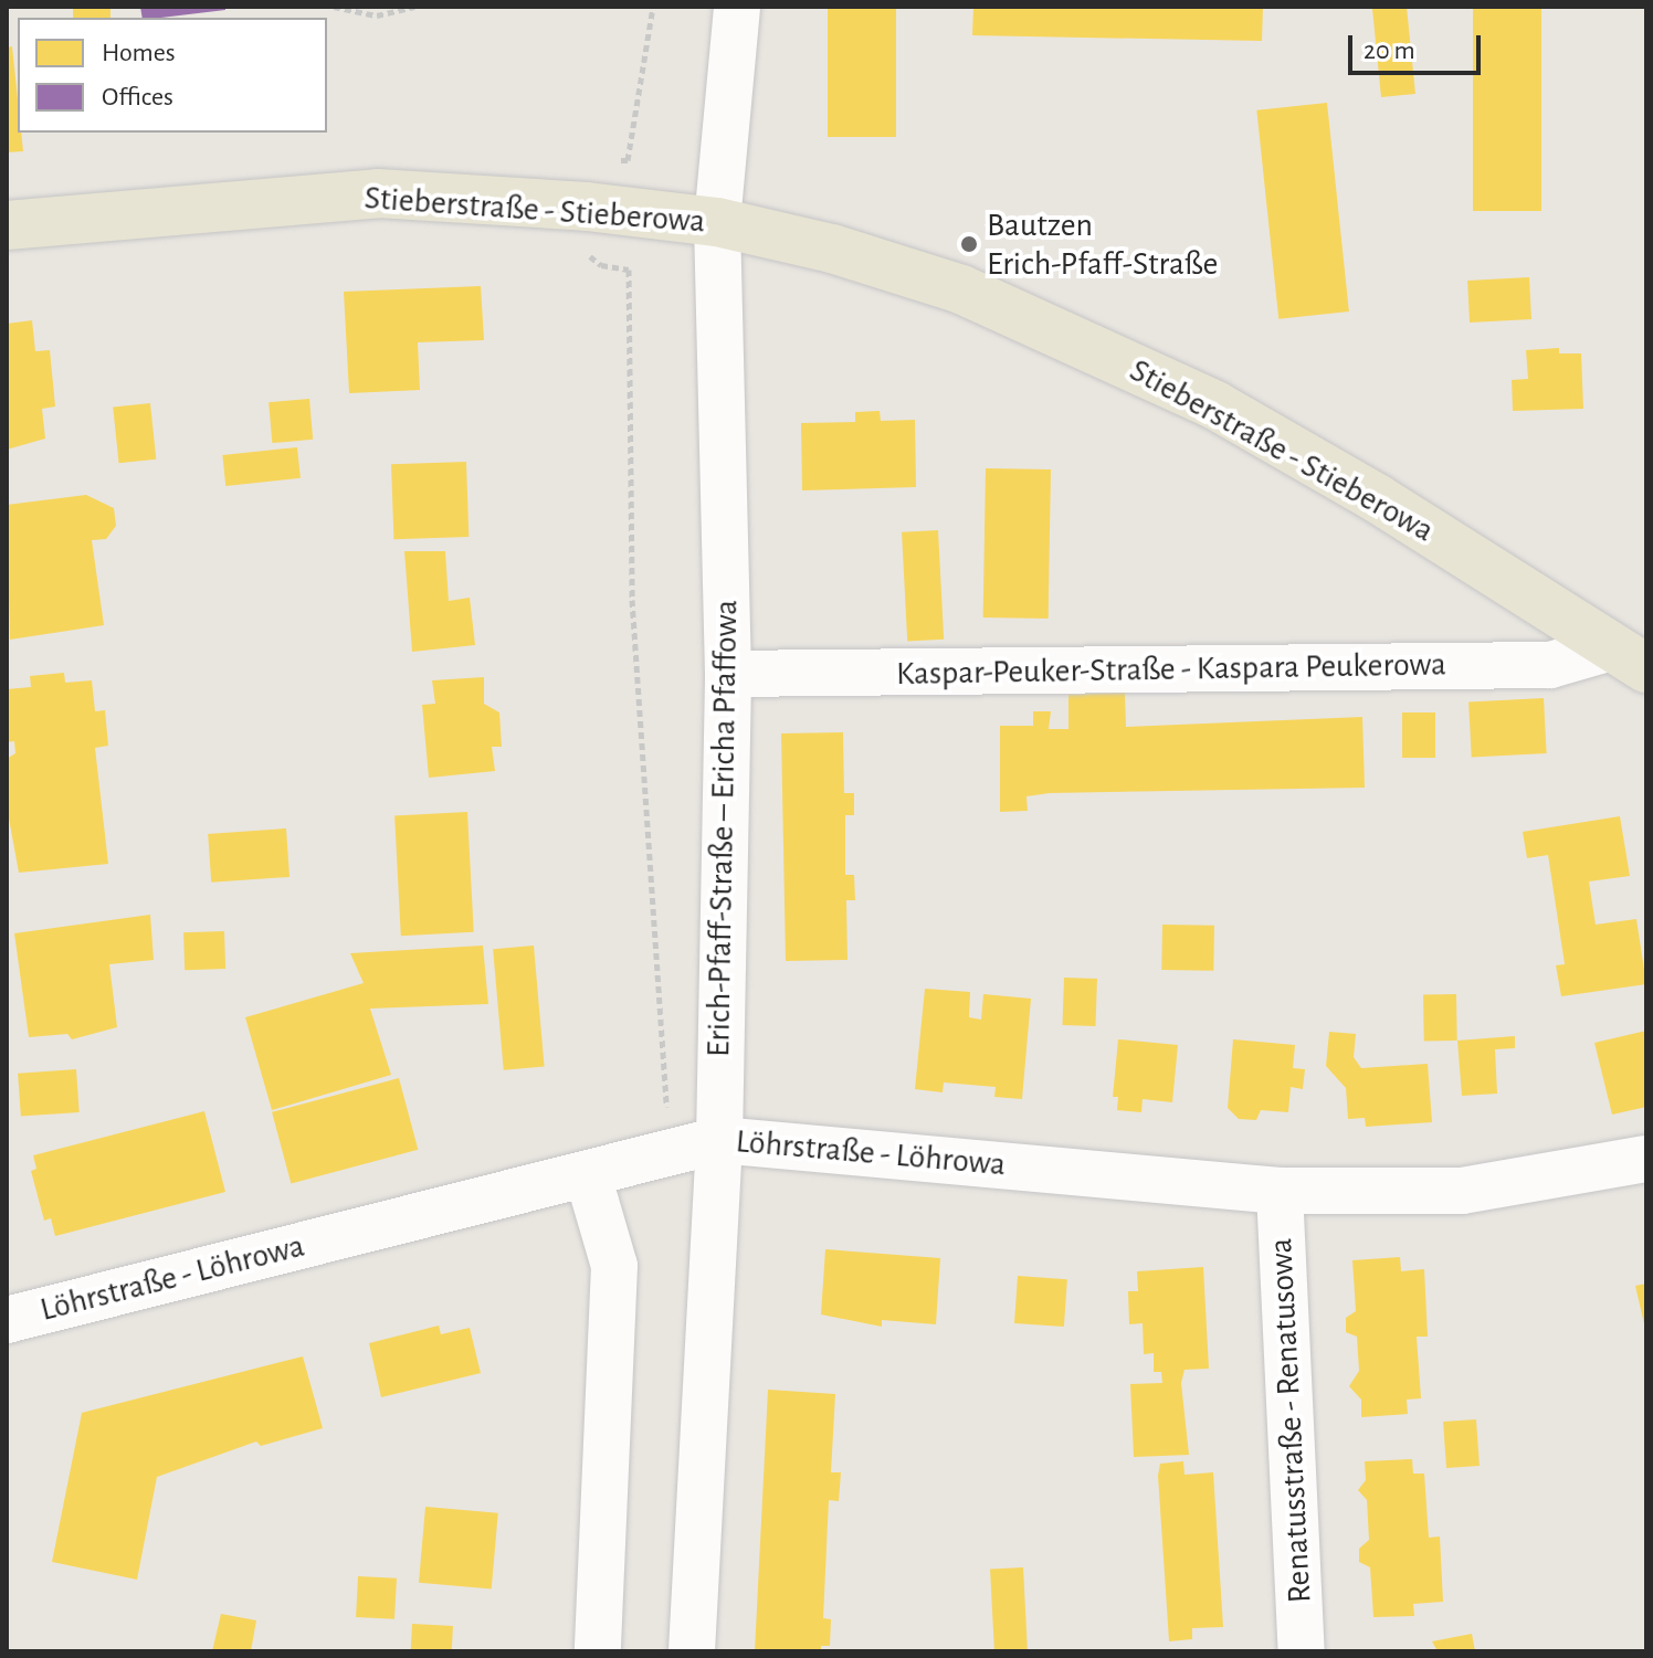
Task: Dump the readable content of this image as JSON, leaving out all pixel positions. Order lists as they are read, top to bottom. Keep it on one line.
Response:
{"streets":{"main road":["Stieberstraße - Stieberowa"],"street":["Kaspar-Peuker-Straße - Kaspara Peukerowa","Erich-Pfaff-Straße – Ericha Pfaffowa","Löhrstraße - Löhrowa","Renatusstraße - Renatusowa"]},"crossings":[["Stieberstraße - Stieberowa","Kaspar-Peuker-Straße - Kaspara Peukerowa"],["Stieberstraße - Stieberowa","Erich-Pfaff-Straße – Ericha Pfaffowa"],["Kaspar-Peuker-Straße - Kaspara Peukerowa","Erich-Pfaff-Straße – Ericha Pfaffowa"],["Erich-Pfaff-Straße – Ericha Pfaffowa","Löhrstraße - Löhrowa"],["Löhrstraße - Löhrowa","Renatusstraße - Renatusowa"]],"places":["Bautzen Erich-Pfaff-Straße"],"legend":["Homes","Offices"],"scale_bar":"20 m"}
